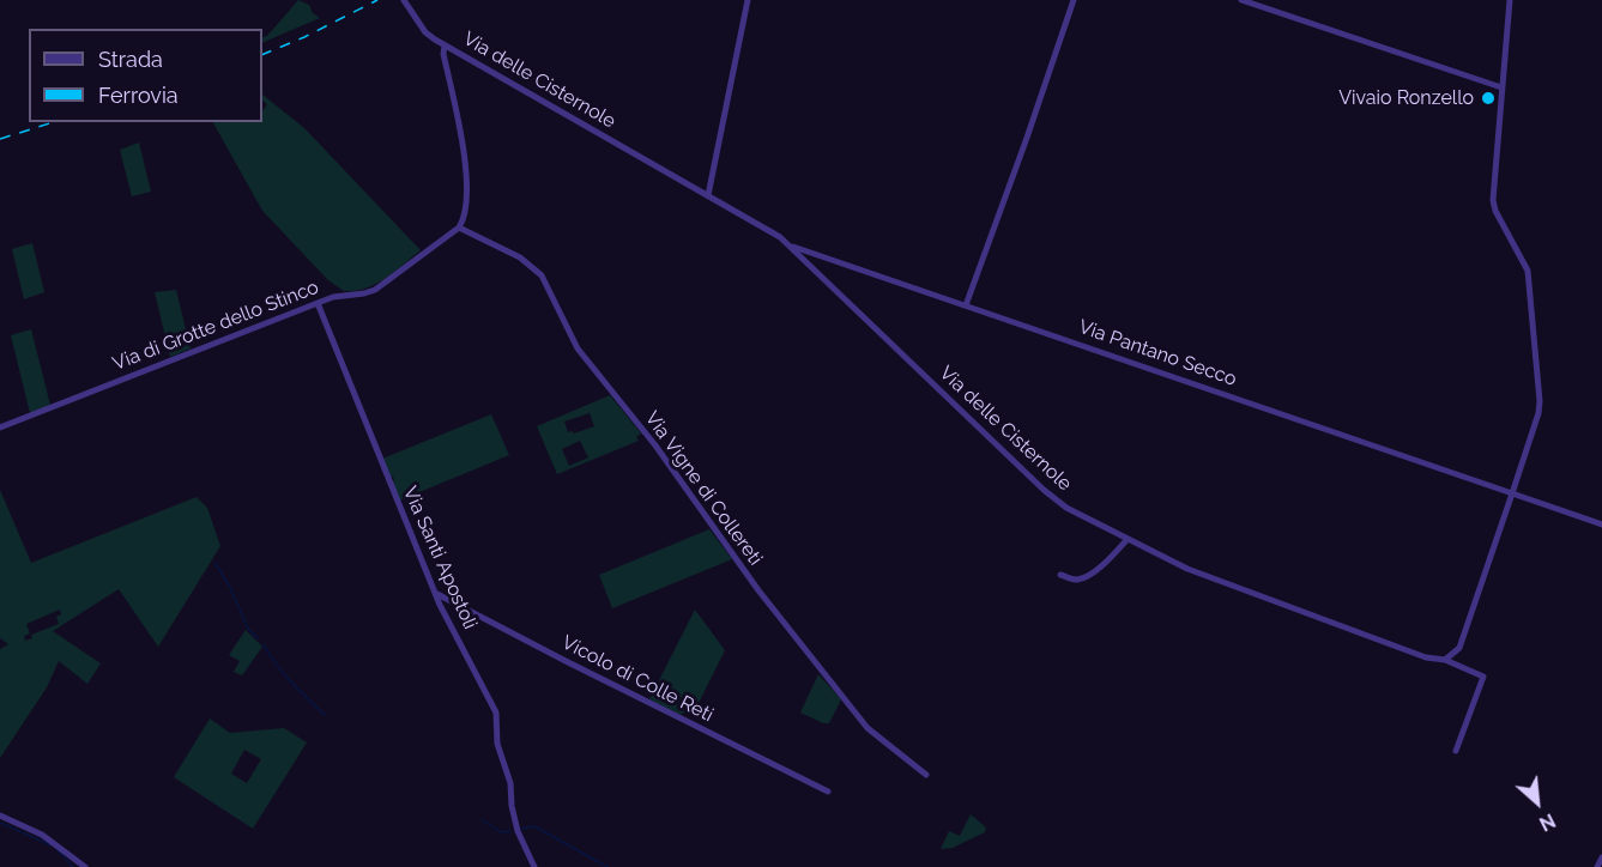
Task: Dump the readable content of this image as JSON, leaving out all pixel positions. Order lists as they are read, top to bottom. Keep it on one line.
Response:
{"streets":{"street":["Via delle Cisternole","Via di Grotte dello Stinco","Via Pantano Secco","Via Vigne di Collereti","Via Santi Apostoli","Vicolo di Colle Reti"]},"crossings":[["Via delle Cisternole","Via Pantano Secco"],["Via di Grotte dello Stinco","Via Vigne di Collereti"],["Via di Grotte dello Stinco","Via Santi Apostoli"],["Via Santi Apostoli","Vicolo di Colle Reti"]],"places":["Vivaio Ronzello"],"legend":["Strada","Ferrovia"],"north":"bottom right"}
